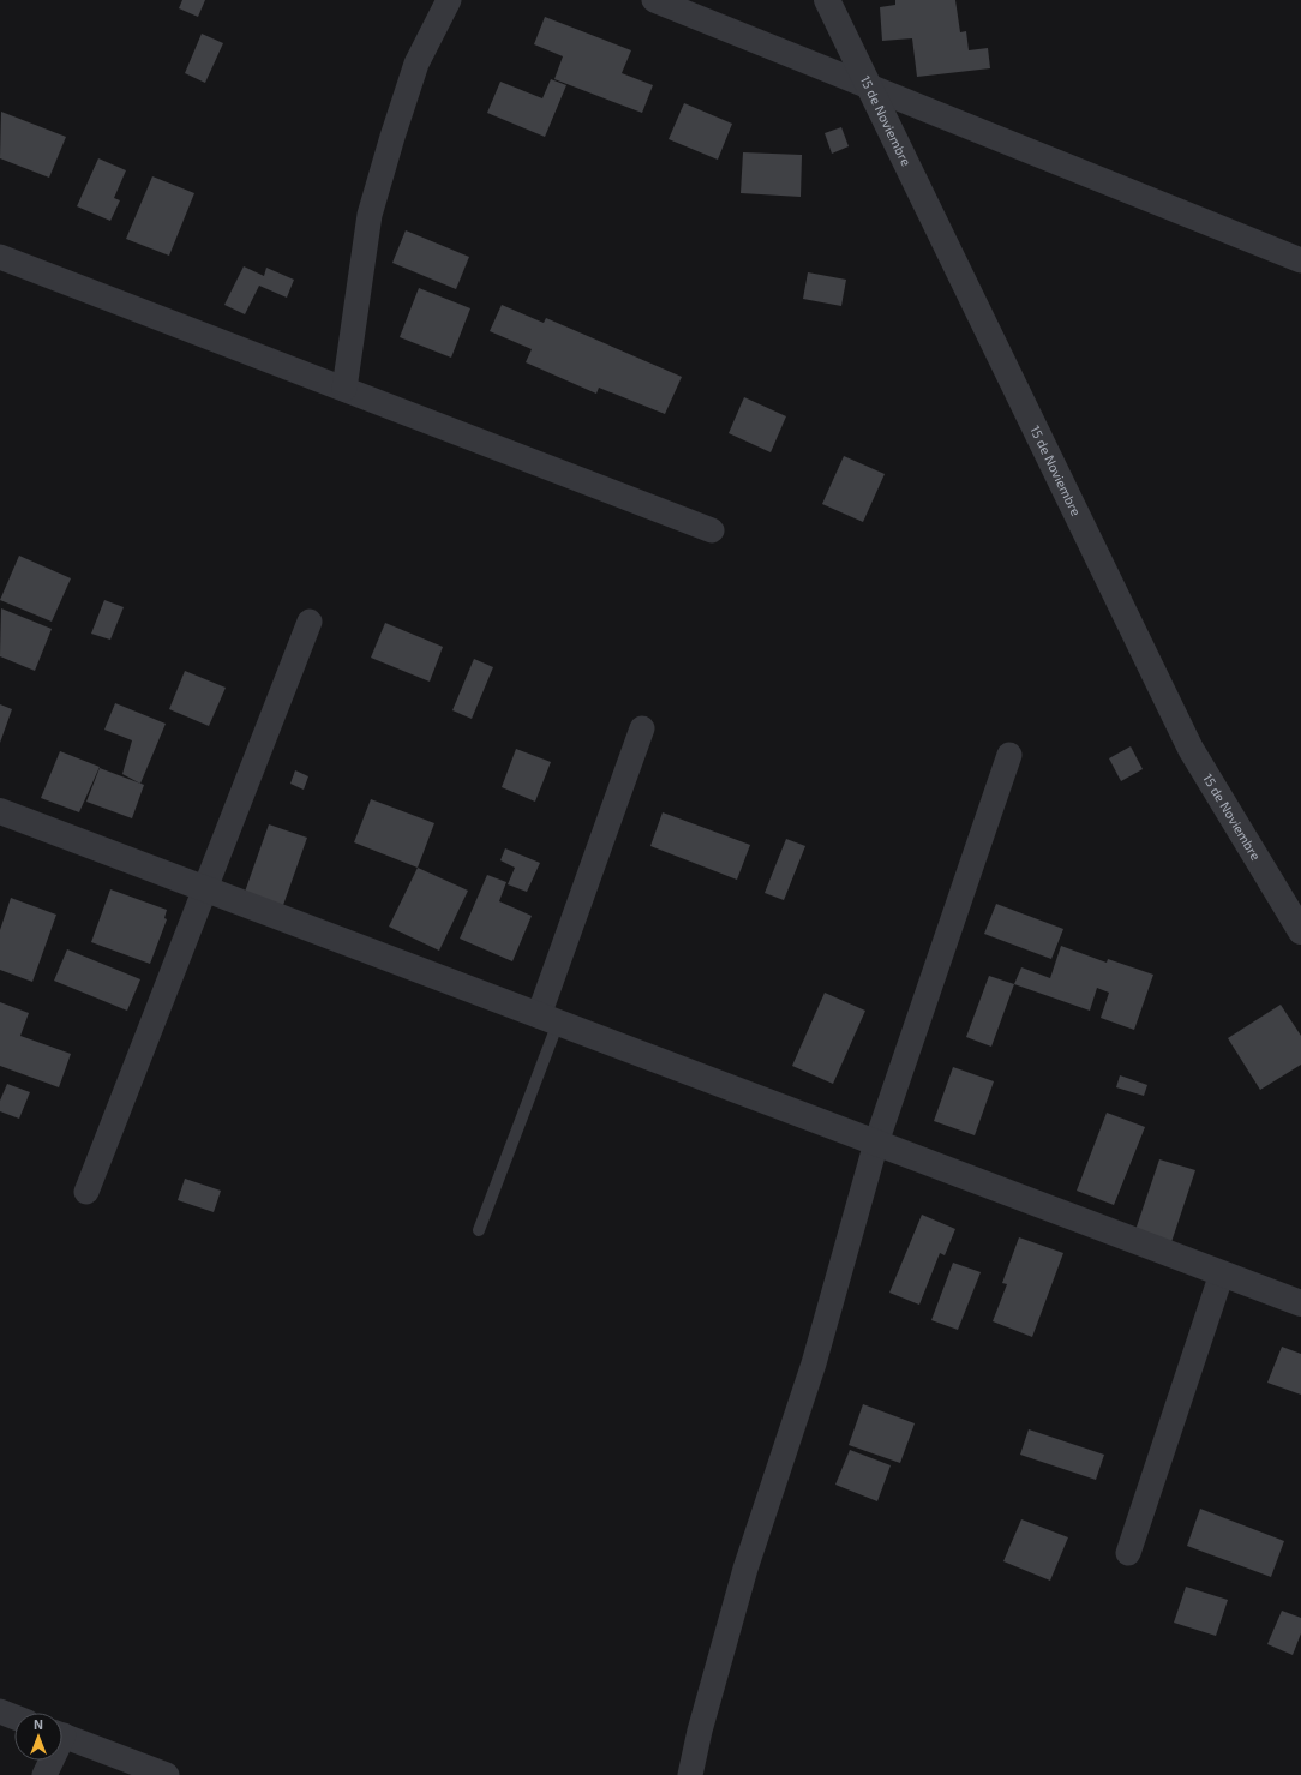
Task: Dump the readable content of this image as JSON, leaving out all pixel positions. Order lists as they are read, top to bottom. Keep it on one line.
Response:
{"streets":{"street":["15 de Noviembre"]},"north":"top"}
